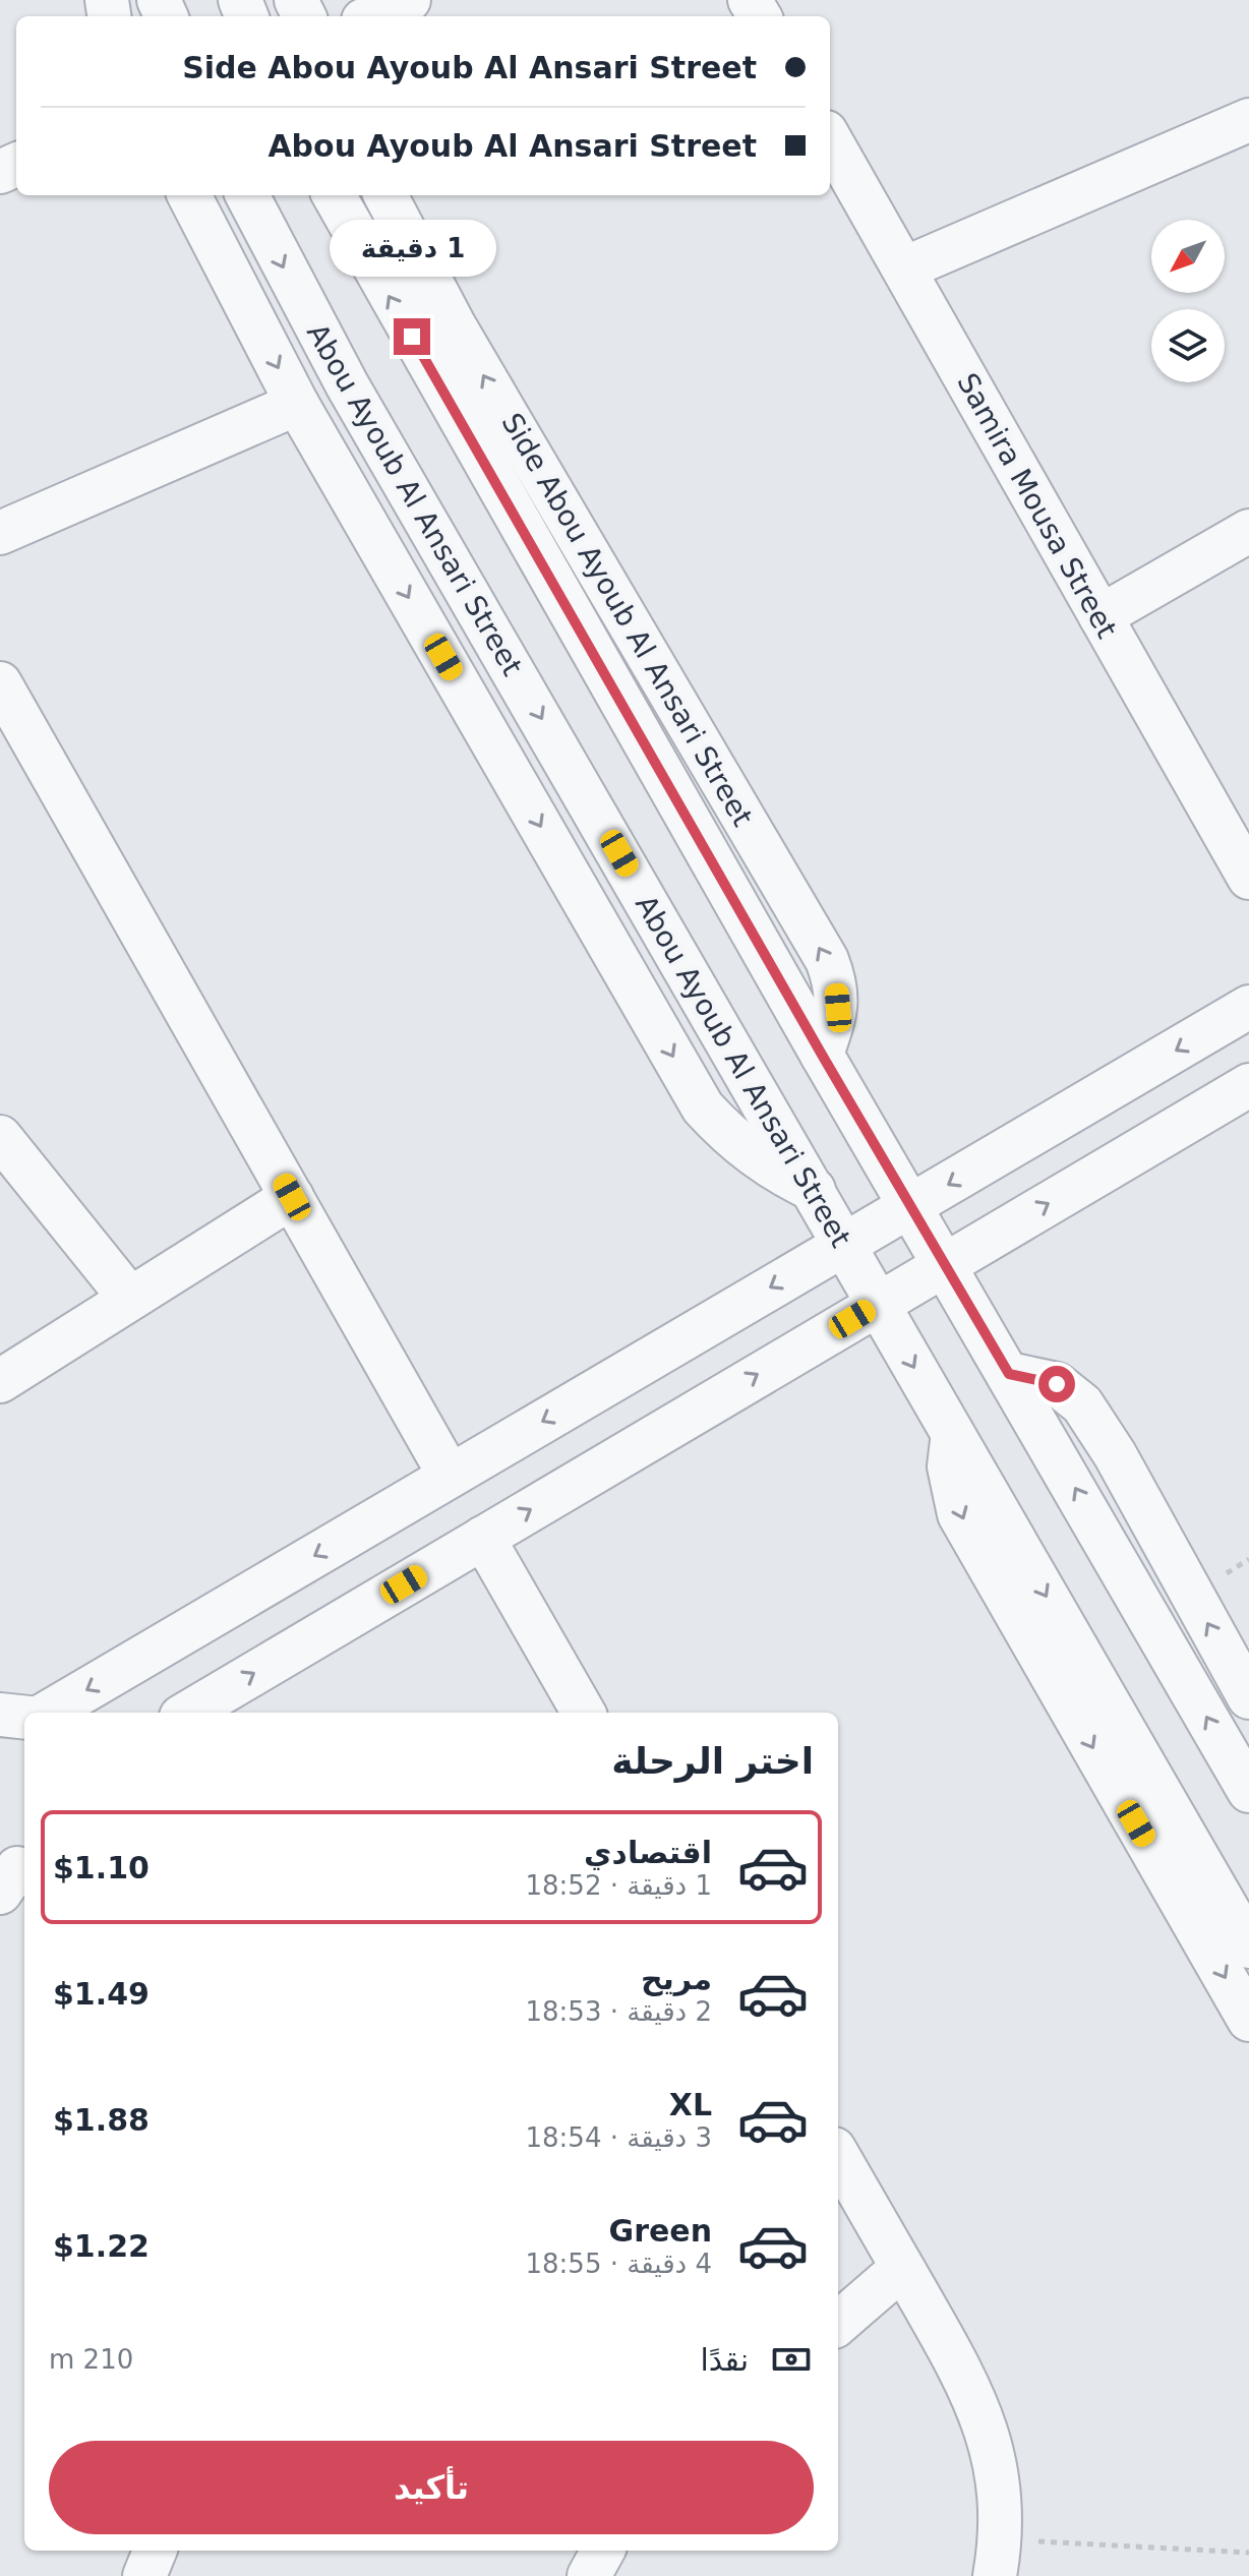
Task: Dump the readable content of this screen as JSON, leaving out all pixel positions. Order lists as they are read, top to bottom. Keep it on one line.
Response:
{"streets":{"street":["Abou Ayoub Al Ansari Street","Samira Mousa Street","Side Abou Ayoub Al Ansari Street"]},"north":"bottom left","page":{"banner":["Side Abou Ayoub Al Ansari Street","Abou Ayoub Al Ansari Street"],"bubble":"1 دقيقة","heading":"اختر الرحلة","list":[{"name":"اقتصادي","note":"1 دقيقة · 18:52","value":"$1.10"},{"name":"مريح","note":"2 دقيقة · 18:53","value":"$1.49"},{"name":"XL","note":"3 دقيقة · 18:54","value":"$1.88"},{"name":"Green","note":"4 دقيقة · 18:55","value":"$1.22"}],"pay":["نقدًا","210 m"],"buttons":"تأكيد"}}
